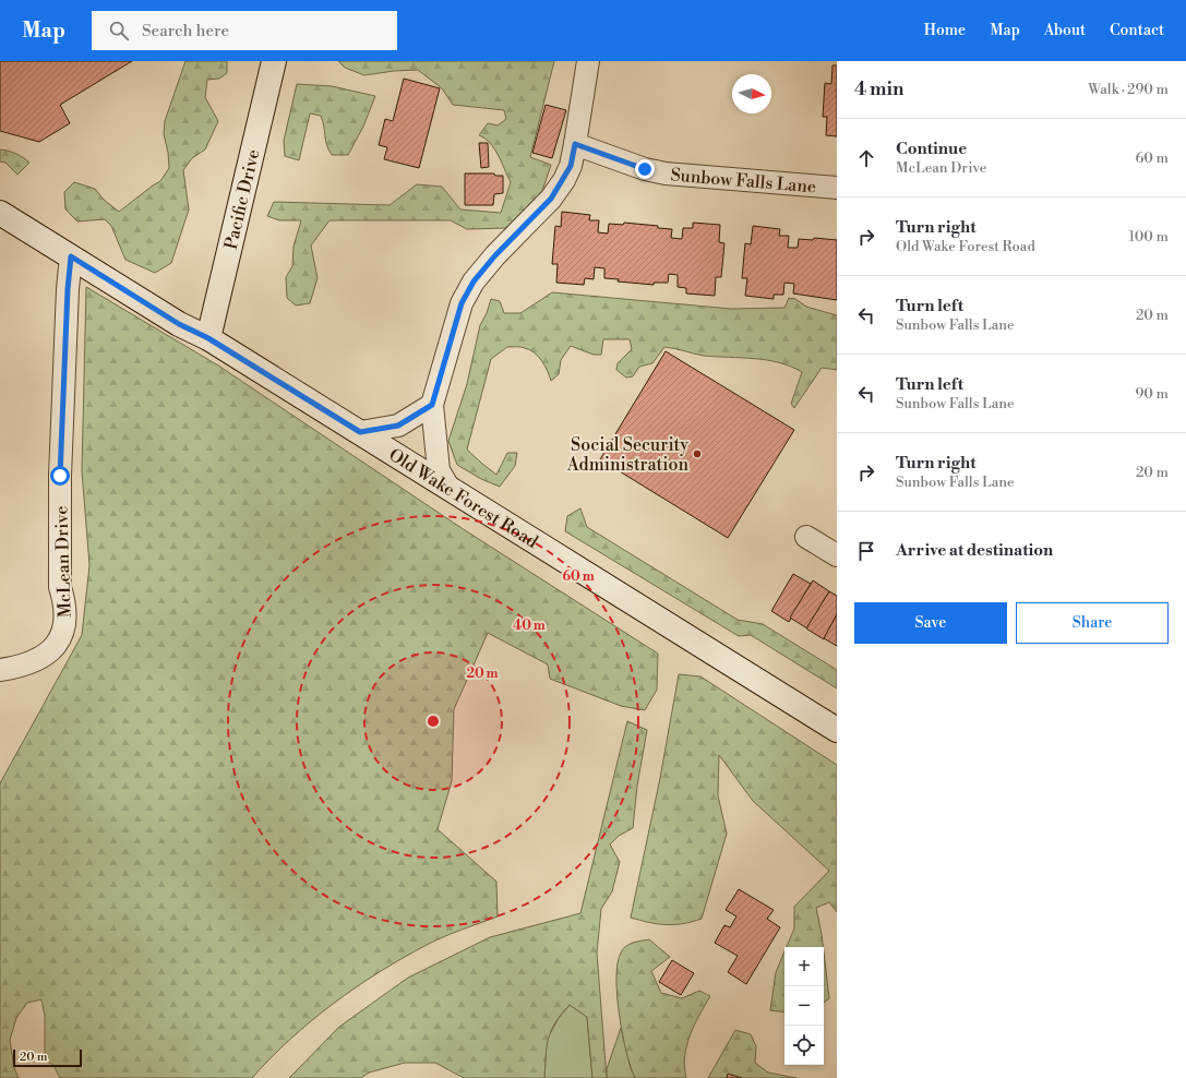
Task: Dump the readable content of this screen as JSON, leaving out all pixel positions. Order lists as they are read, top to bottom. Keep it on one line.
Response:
{"streets":{"street":["Sunbow Falls Lane","Pacific Drive","Old Wake Forest Road","McLean Drive"]},"crossings":[["Pacific Drive","Old Wake Forest Road"],["Old Wake Forest Road","McLean Drive"]],"places":["Social Security Administration"],"scale_bar":"20 m","north":"right","page":{"header":"Map","search":"Search here","nav":["Home","Map","About","Contact"],"heading":["4 min","Walk · 290 m"],"list":[["Continue","McLean Drive","60 m"],["Turn right","Old Wake Forest Road","100 m"],["Turn left","Sunbow Falls Lane","20 m"],["Turn left","Sunbow Falls Lane","90 m"],["Turn right","Sunbow Falls Lane","20 m"],"Arrive at destination"],"buttons":["Save","Share"],"map_buttons":["+","−"],"scale":"20 m"},"rings":["60 m","40 m","20 m"]}
